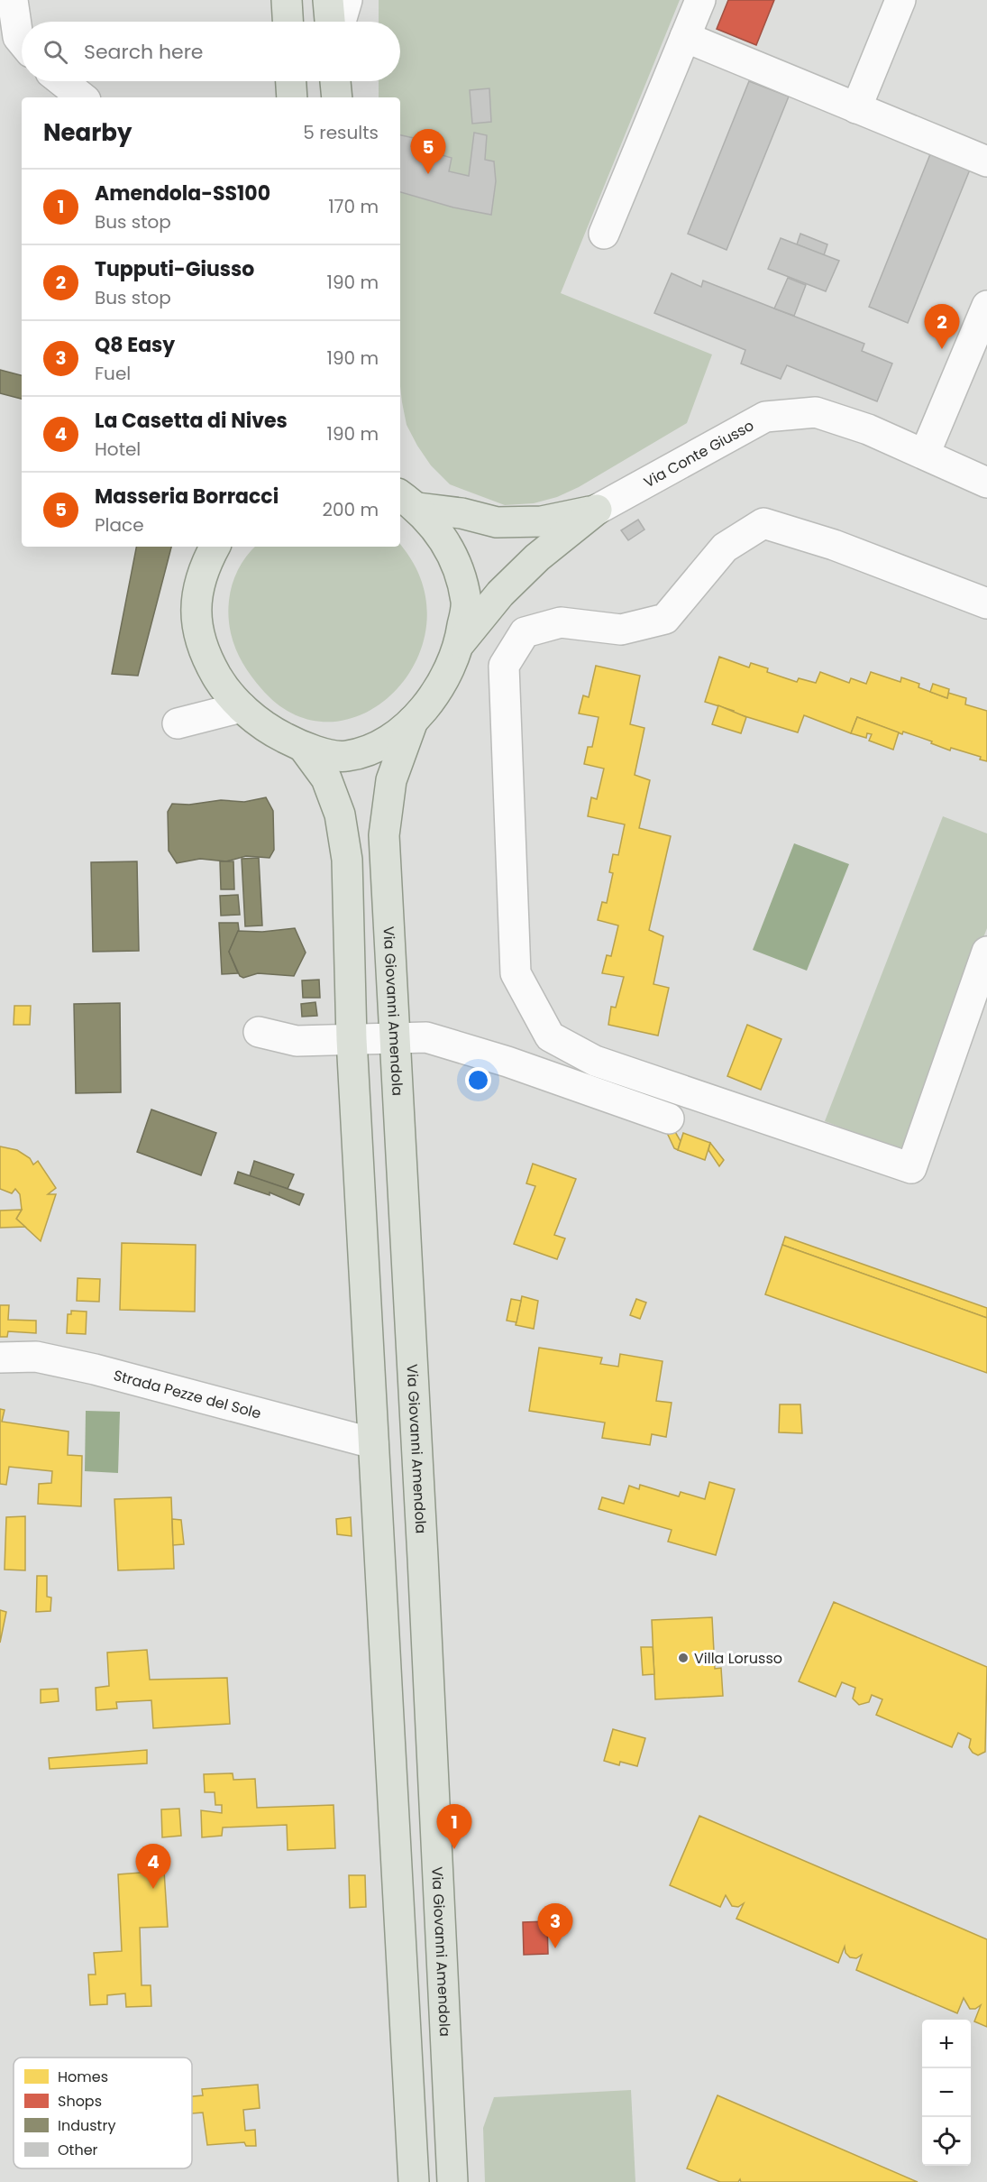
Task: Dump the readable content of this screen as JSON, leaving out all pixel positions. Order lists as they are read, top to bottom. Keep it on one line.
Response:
{"streets":{"main road":["Via Giovanni Amendola"],"street":["Via Conte Giusso","Strada Pezze del Sole"]},"crossings":[["Via Giovanni Amendola","Strada Pezze del Sole"]],"places":["Villa Lorusso"],"legend":["Homes","Shops","Industry","Other"],"page":{"search":"Search here","heading":["Nearby","5 results"],"pins":["5","2","1","4","3"],"list":[{"mark":"1","name":"Amendola-SS100","note":"Bus stop","value":"170 m"},{"mark":"2","name":"Tupputi-Giusso","note":"Bus stop","value":"190 m"},{"mark":"3","name":"Q8 Easy","note":"Fuel","value":"190 m"},{"mark":"4","name":"La Casetta di Nives","note":"Hotel","value":"190 m"},{"mark":"5","name":"Masseria Borracci","note":"Place","value":"200 m"}],"map_buttons":["+","−"]}}
